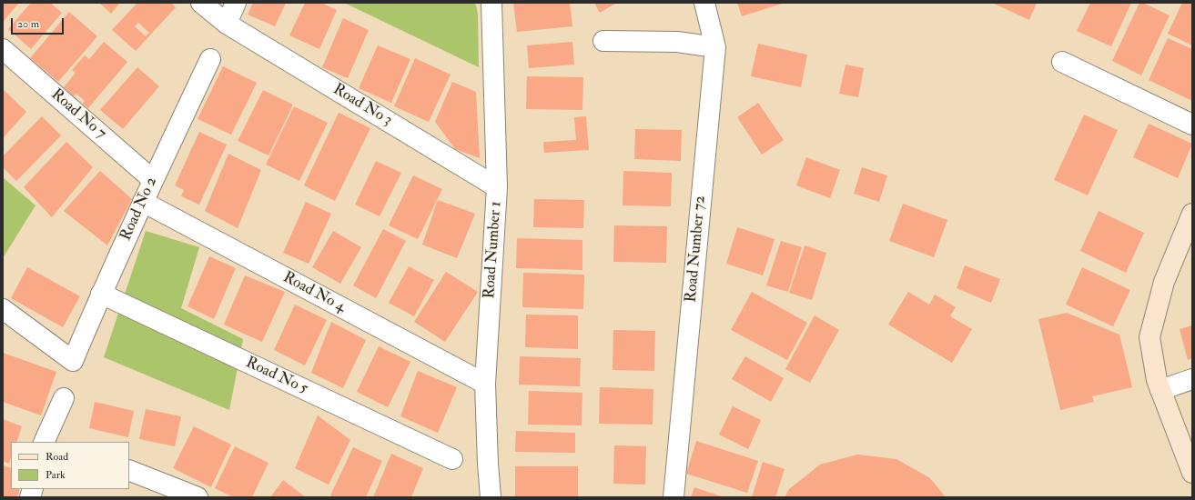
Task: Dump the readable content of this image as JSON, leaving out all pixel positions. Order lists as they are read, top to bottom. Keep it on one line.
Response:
{"streets":{"street":["Road No 3","Road No 7","Road No 2","Road Number 72","Road Number 1","Road No 4","Road No 5"]},"crossings":[["Road No 3","Road Number 1"],["Road No 7","Road No 2"],["Road No 2","Road No 4"],["Road No 2","Road No 5"],["Road Number 1","Road No 4"]],"legend":["Road","Park"],"scale_bar":"20 m"}
